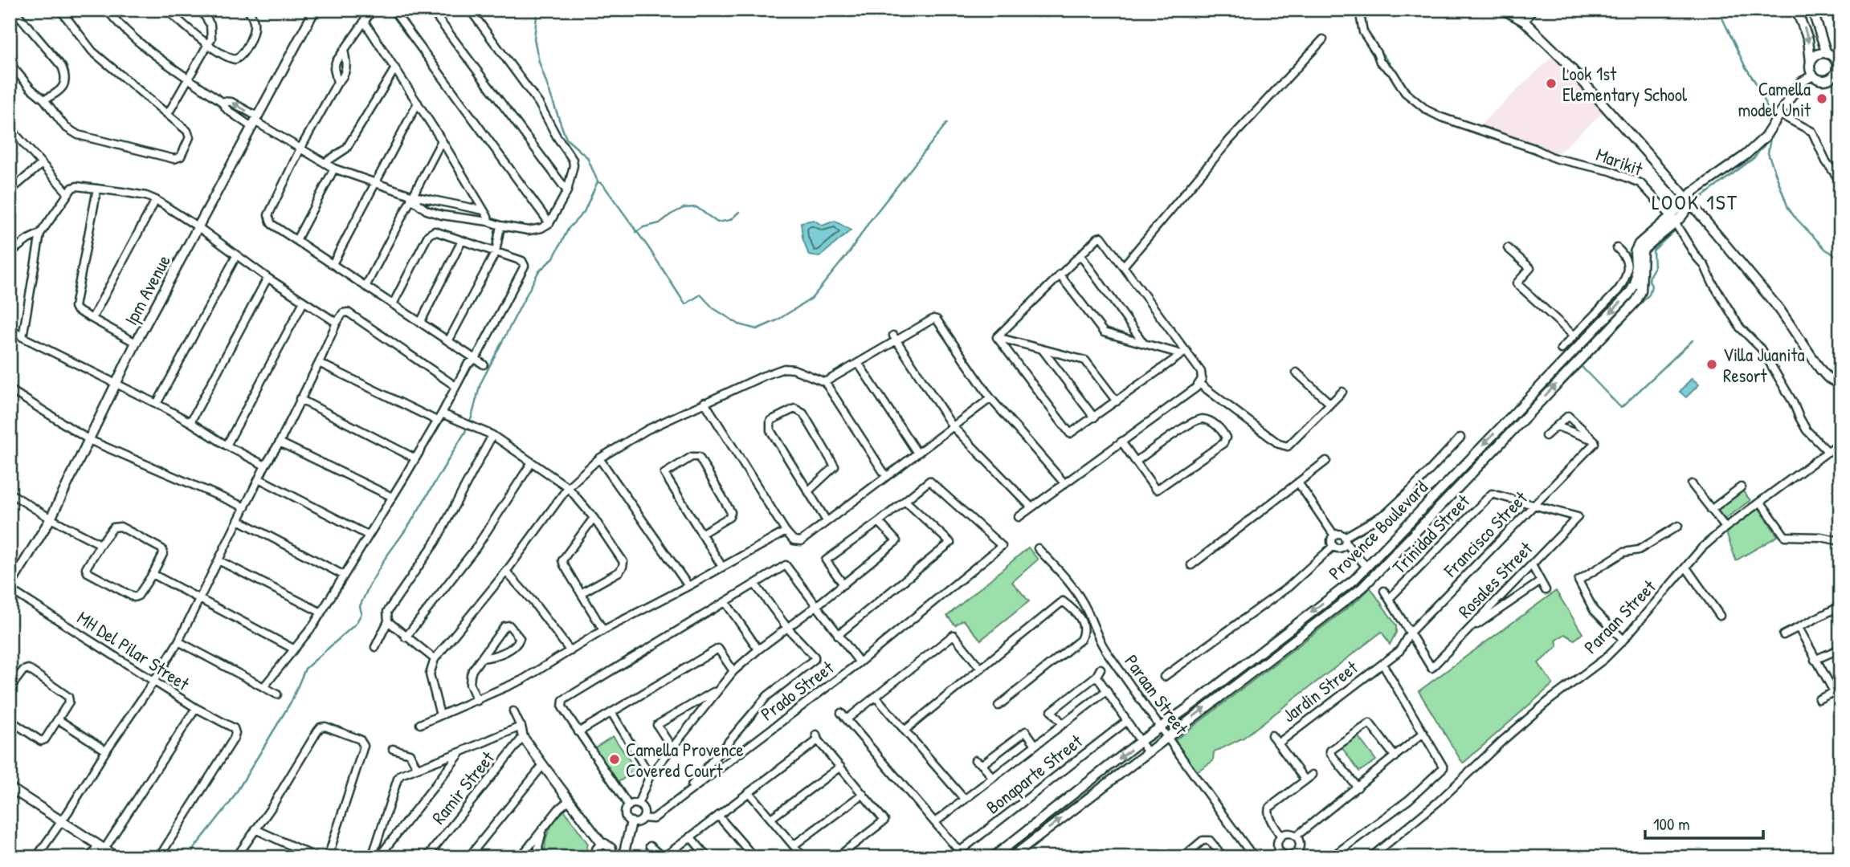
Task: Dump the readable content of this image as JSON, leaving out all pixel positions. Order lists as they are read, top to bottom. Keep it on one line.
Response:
{"streets":{"street":["Marikit","Ipm Avenue","Provence Boulevard","Trinidad Street","Francisco Street","Rosales Street","Paraan Street","MH Del Pilar Street","Prado Street","Jardin Street","Bonaparte Street","Ramir Street"]},"crossings":[["Marikit","Provence Boulevard"],["Marikit","Paraan Street"],["Ipm Avenue","MH Del Pilar Street"],["Provence Boulevard","Paraan Street"],["Trinidad Street","Francisco Street"],["Trinidad Street","Rosales Street"],["Francisco Street","Rosales Street"],["Francisco Street","Jardin Street"]],"districts":["LOOK 1ST"],"places":["Look 1st Elementary School","Camella model Unit","Villa Juanita Resort","Camella Provence Covered Court"],"scale_bar":"100 m"}
